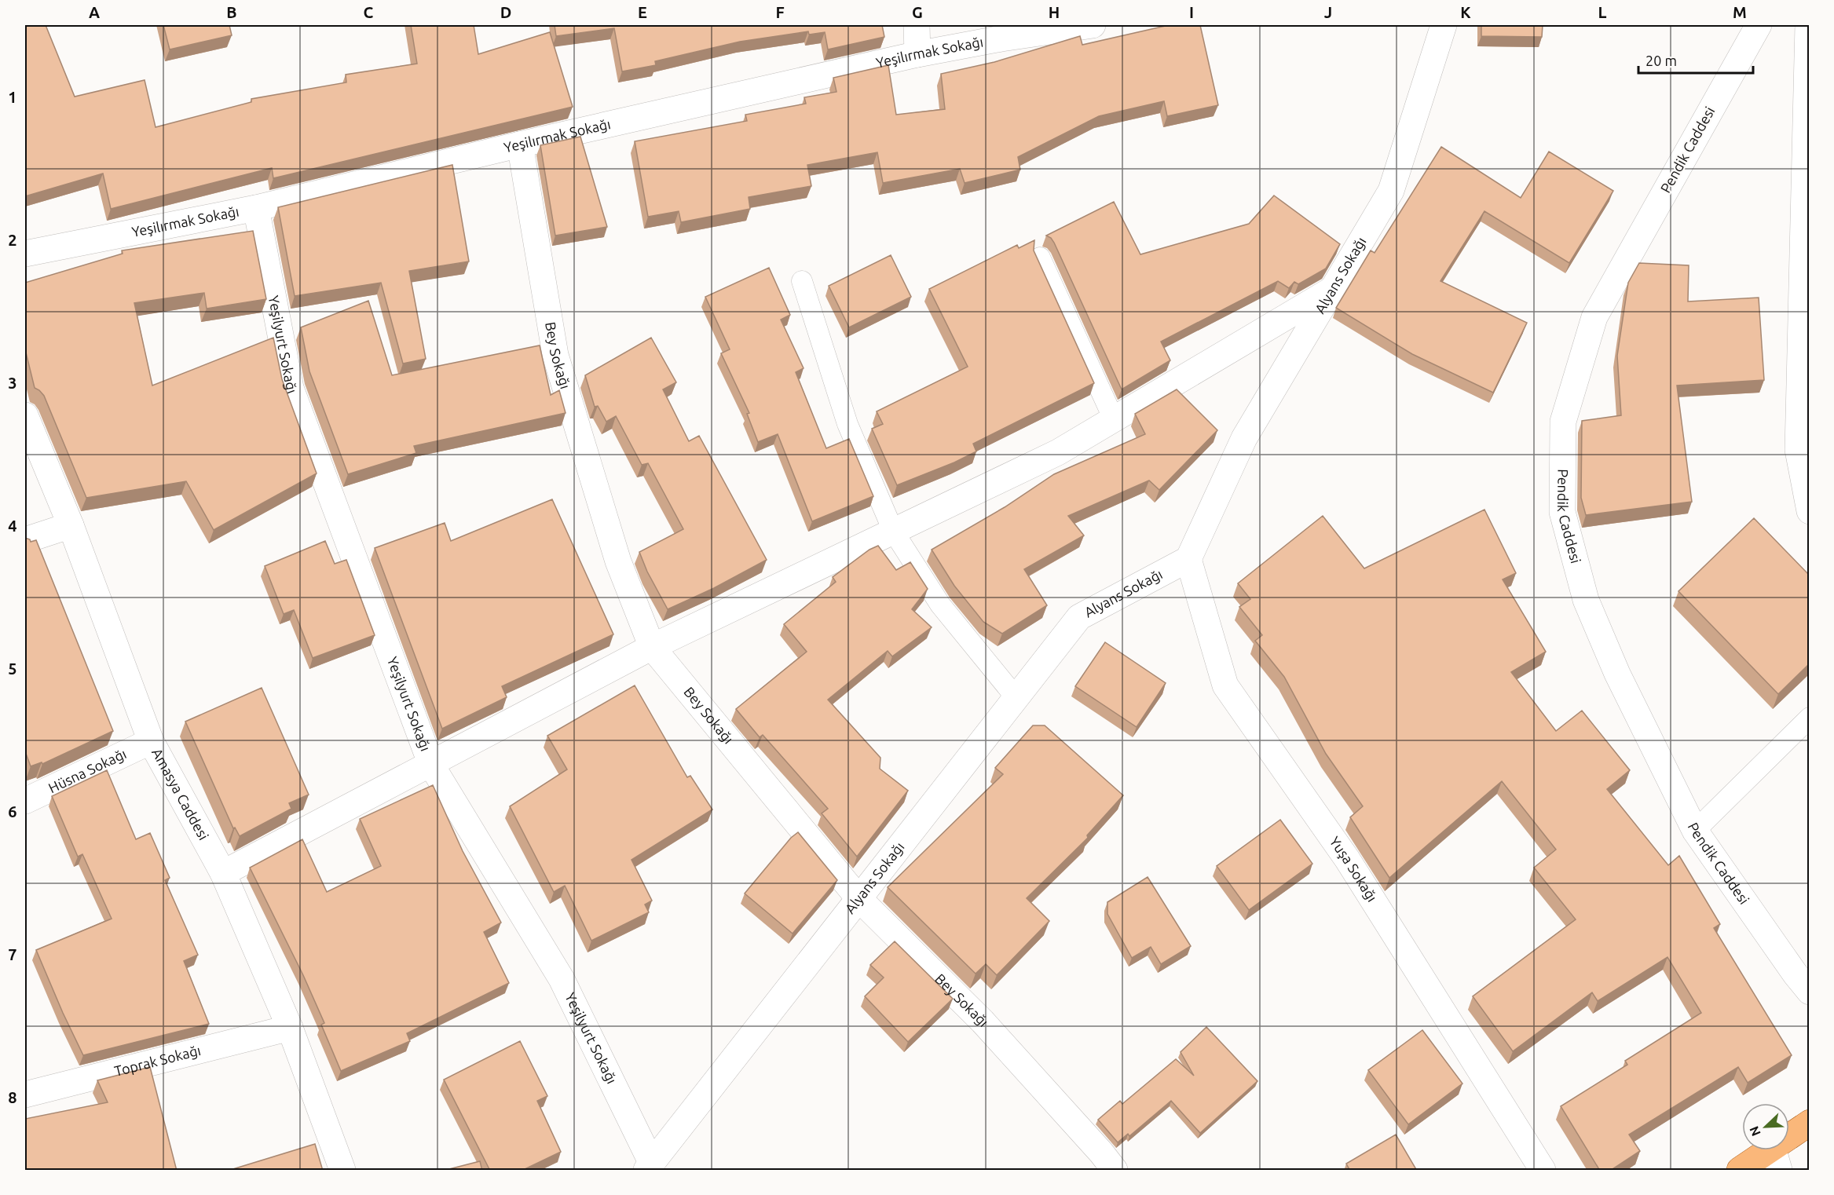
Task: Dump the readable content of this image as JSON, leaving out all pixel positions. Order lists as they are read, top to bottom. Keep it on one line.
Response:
{"streets":{"street":["Yeşilırmak Sokağı","Pendik Caddesi","Alyans Sokağı","Yeşilyurt Sokağı","Bey Sokağı","Hüsna Sokağı","Amasya Caddesi","Yuşa Sokağı","Toprak Sokağı"]},"crossings":[["Yeşilırmak Sokağı","Yeşilyurt Sokağı"],["Yeşilırmak Sokağı","Bey Sokağı"],["Alyans Sokağı","Yeşilyurt Sokağı"],["Alyans Sokağı","Bey Sokağı"],["Alyans Sokağı","Yuşa Sokağı"],["Hüsna Sokağı","Amasya Caddesi"],["Amasya Caddesi","Toprak Sokağı"]],"scale_bar":"20 m","north":"bottom left","grid":{"columns":["A","B","C","D","E","F","G","H","I","J","K","L","M"],"rows":["1","2","3","4","5","6","7","8"]}}
